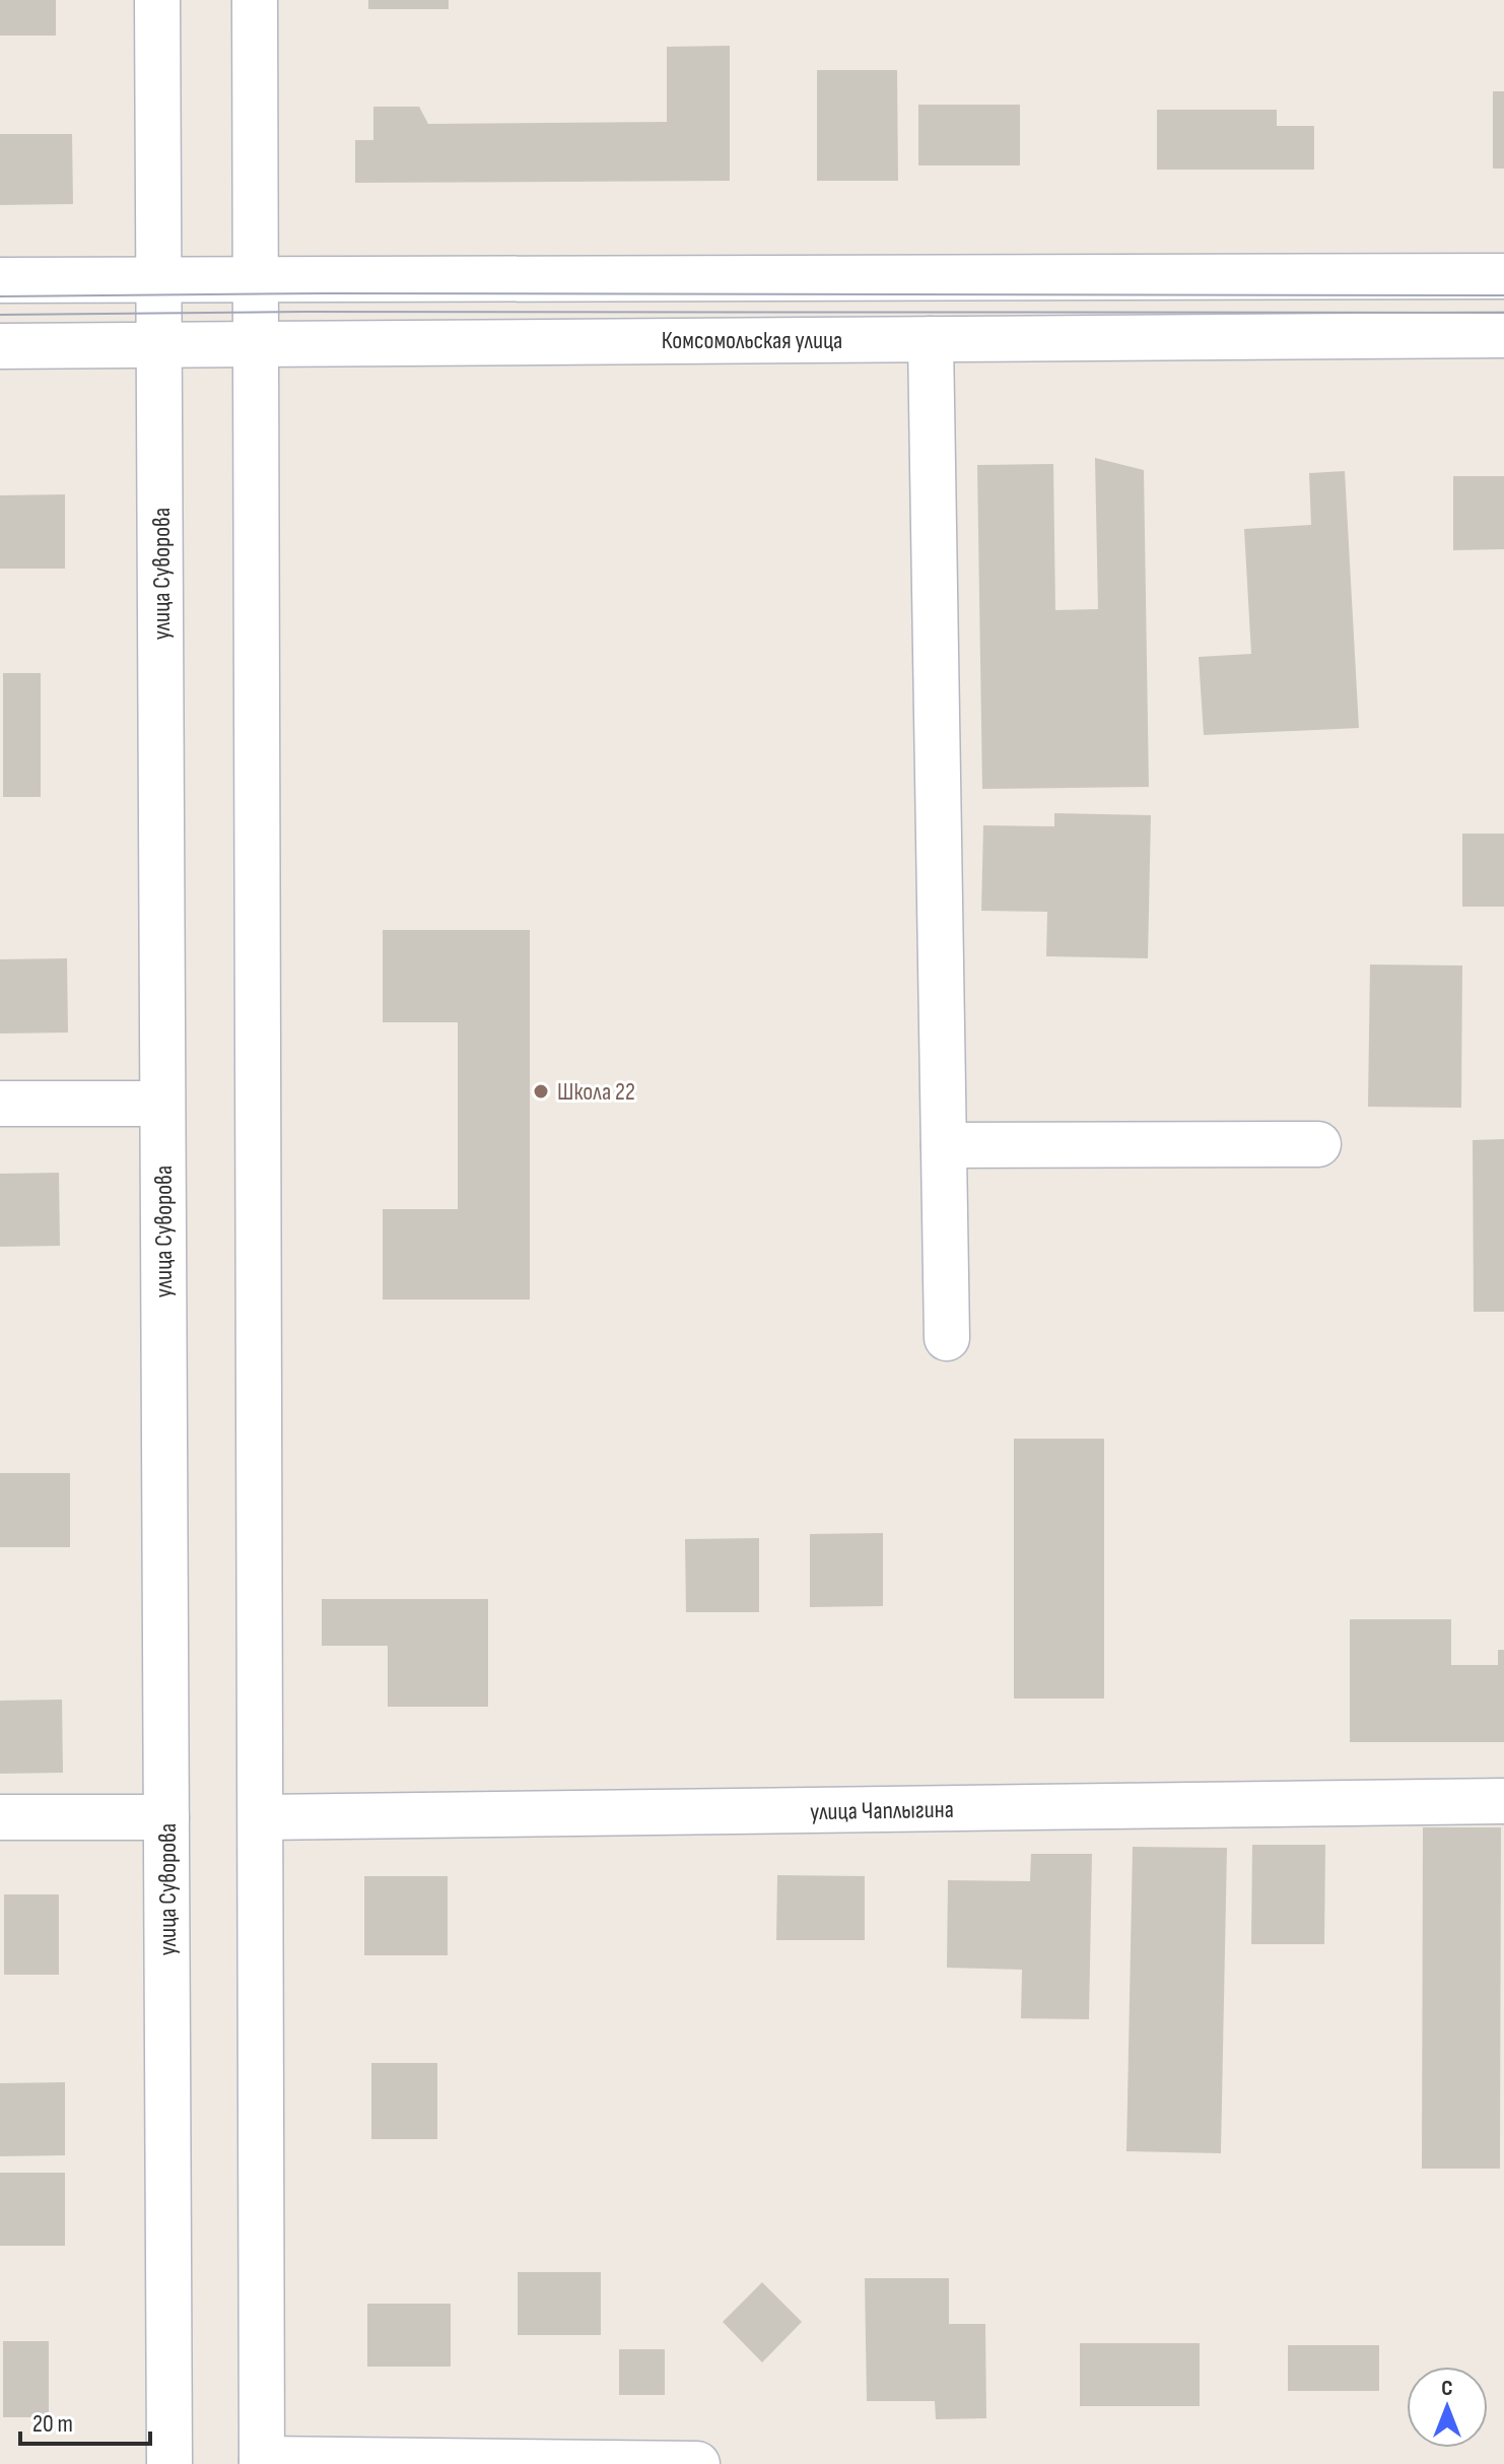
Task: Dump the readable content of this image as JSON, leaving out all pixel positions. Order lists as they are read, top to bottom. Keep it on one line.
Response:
{"streets":{"main road":["Комсомольская улица","улица Суворова","улица Чаплыгина"]},"crossings":[["Комсомольская улица","улица Суворова"]],"places":["Школа 22"],"scale_bar":"20 m","north":"top"}
